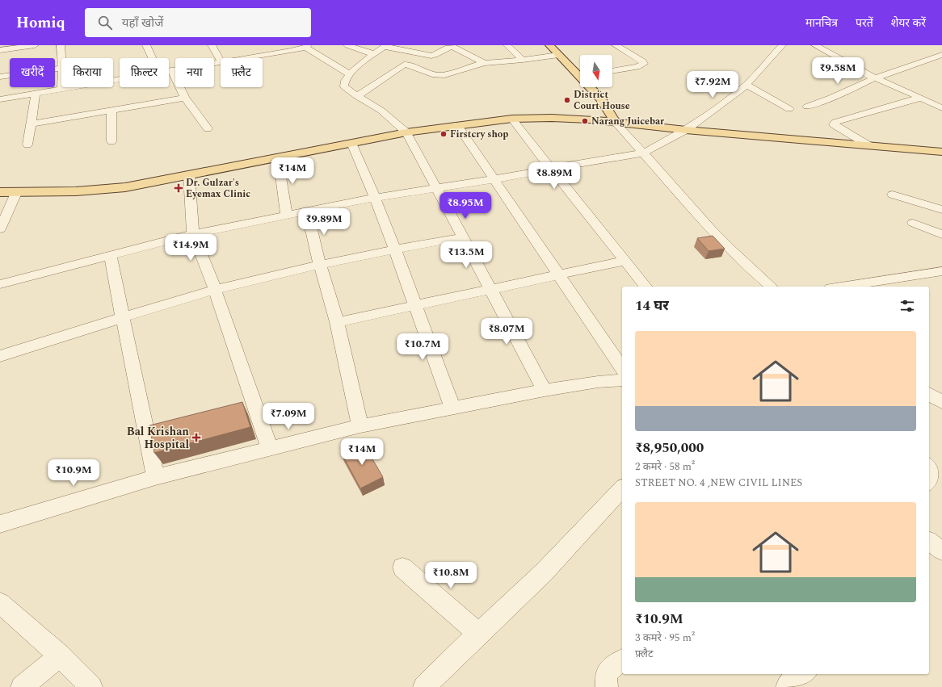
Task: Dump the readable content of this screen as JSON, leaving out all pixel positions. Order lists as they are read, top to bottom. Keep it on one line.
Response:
{"places":{"other":["District Court House","Narang Juicebar","Firstcry shop"],"health":["Dr. Gulzar's Eyemax Clinic","Bal Krishan Hospital"]},"north":"bottom","page":{"header":"Homiq","search":"यहाँ खोजें","nav":["मानचित्र","परतें","शेयर करें"],"price":["₹9.58M","₹7.92M","₹14M","₹8.89M","₹8.95M","₹9.89M","₹14.9M","₹13.5M","₹8.07M","₹10.7M","₹7.09M","₹14M","₹10.9M","₹10.8M"],"chip":["खरीदें","किराया","फ़िल्टर","नया","फ़्लैट"],"heading":"14 घर","list":[{"name":"₹8,950,000","note":"2 कमरे · 58 m² · STREET NO. 4 ,NEW CIVIL LINES"},{"name":"₹10.9M","note":"3 कमरे · 95 m² · फ़्लैट"}]}}
